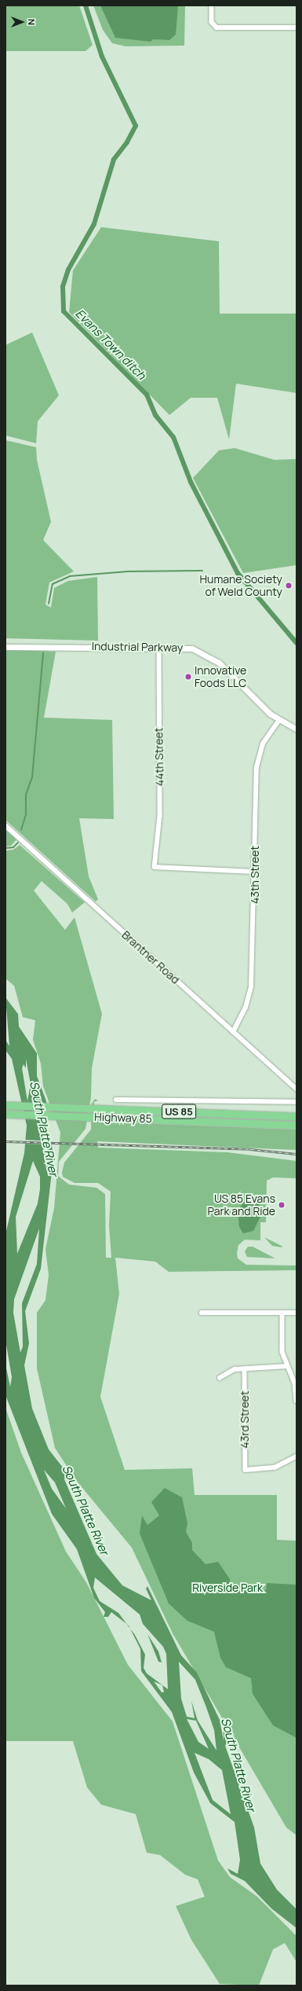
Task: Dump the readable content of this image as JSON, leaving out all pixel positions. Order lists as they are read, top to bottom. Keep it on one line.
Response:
{"streets":{"highway":["US 85","Highway 85"],"street":["Industrial Parkway","44th Street","43th Street","Brantner Road","43rd Street"]},"crossings":[["Industrial Parkway","44th Street"],["Industrial Parkway","43th Street"],["44th Street","43th Street"],["43th Street","Brantner Road"]],"water":["Evans Town ditch","South Platte River"],"parks":["Riverside Park"],"places":["Humane Society of Weld County","Innovative Foods LLC","US 85 Evans Park and Ride"],"north":"right"}
